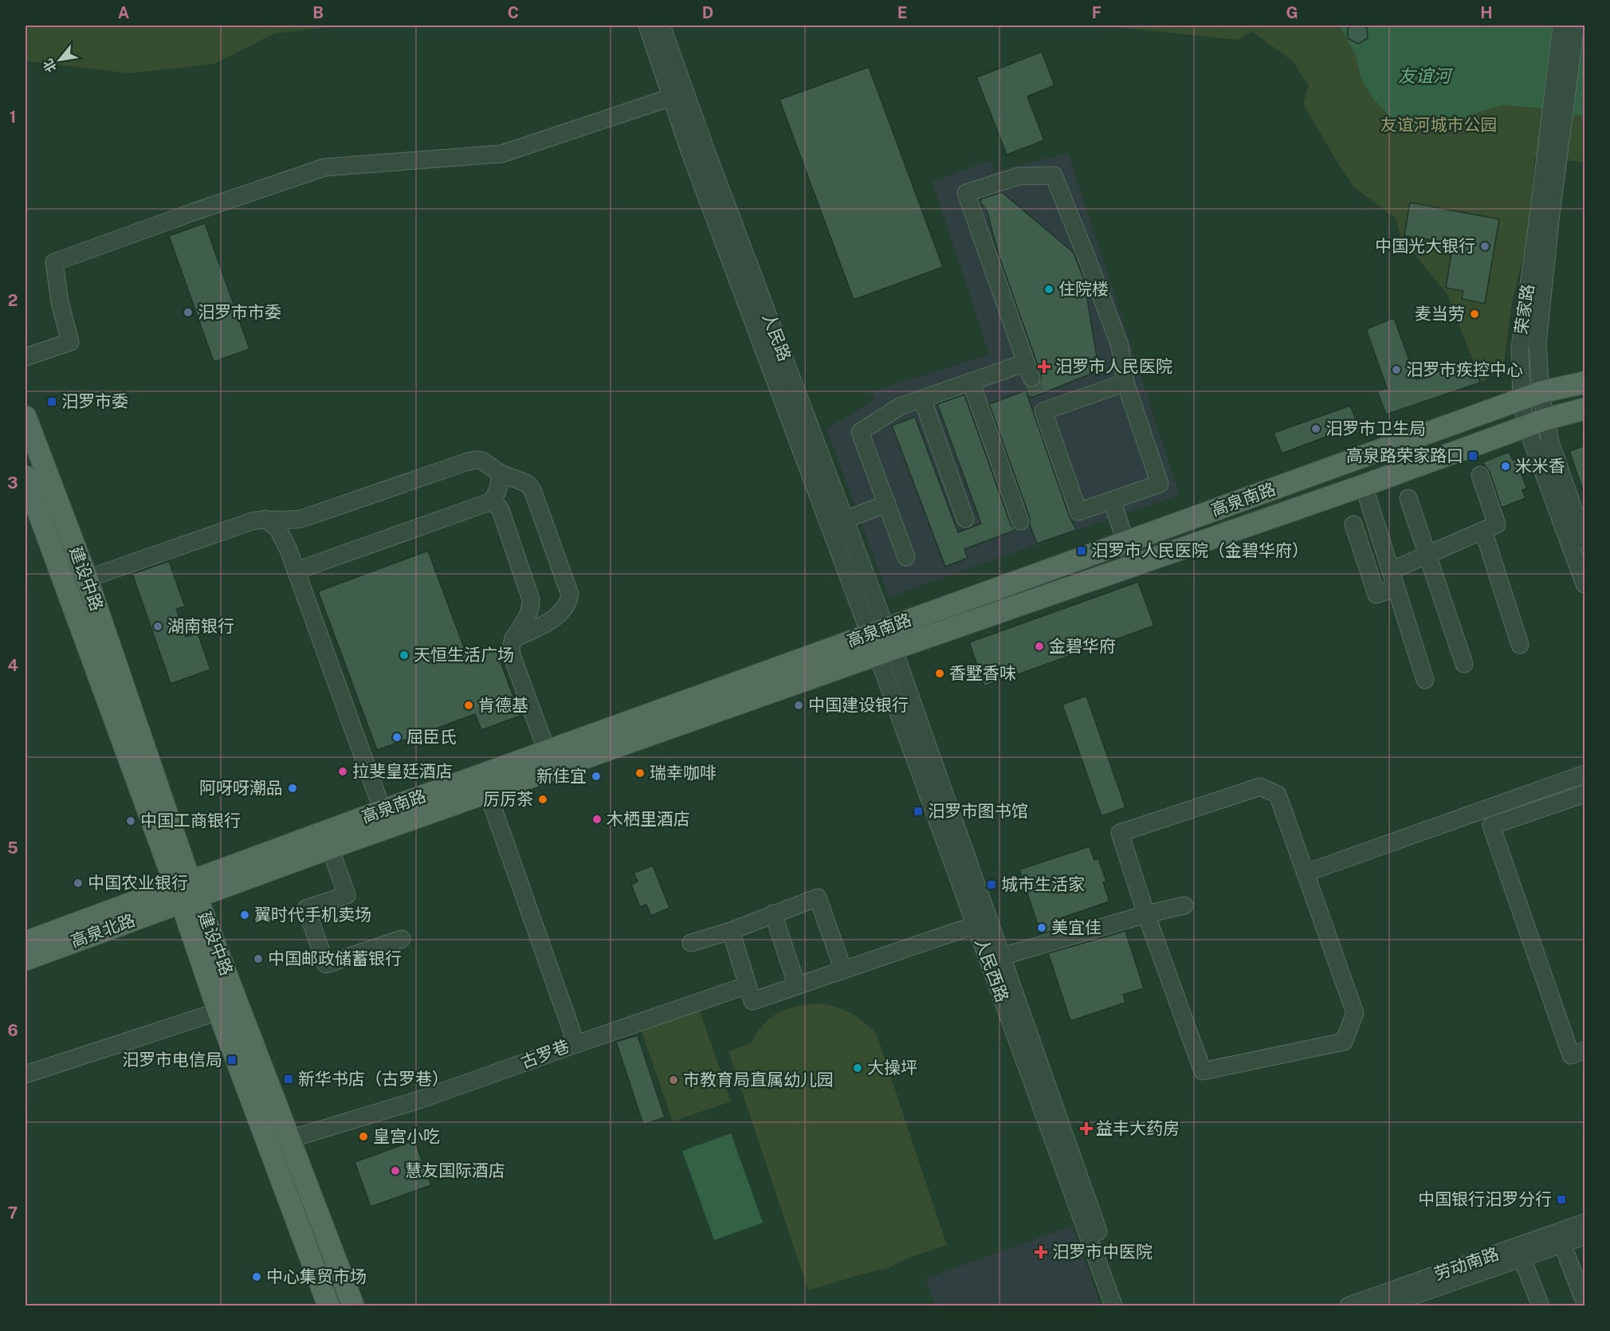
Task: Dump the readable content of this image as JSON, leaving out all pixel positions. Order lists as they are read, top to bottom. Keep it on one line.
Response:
{"streets":{"main road":["高泉南路","建设中路","高泉北路"],"street":["荣家路","人民路","人民西路","古罗巷","劳动南路"]},"crossings":[["荣家路","高泉南路"],["人民路","高泉南路"],["人民路","人民西路"],["高泉南路","建设中路"],["高泉南路","高泉北路"],["高泉南路","人民西路"],["高泉南路","古罗巷"],["建设中路","高泉北路"],["建设中路","古罗巷"]],"water":["友谊河"],"parks":["友谊河城市公园"],"places":{"other":["中国光大银行","住院楼","汨罗市市委","麦当劳","汨罗市疾控中心","汨罗市卫生局","米米香","湖南银行","金碧华府","天恒生活广场","香墅香味","肯德基","中国建设银行","屈臣氏","拉斐皇廷酒店","瑞幸咖啡","新佳宜","阿呀呀潮品","厉厉茶","木栖里酒店","中国工商银行","中国农业银行","翼时代手机卖场","美宜佳","中国邮政储蓄银行","大操坪","市教育局直属幼儿园","皇宫小吃","慧友国际酒店","中心集贸市场"],"health":["汨罗市人民医院","益丰大药房","汨罗市中医院"],"transit":["汨罗市委","高泉路荣家路口","汨罗市人民医院（金碧华府）","汨罗市图书馆","城市生活家","汨罗市电信局","新华书店（古罗巷）","中国银行汨罗分行"]},"north":"bottom left","grid":{"columns":["A","B","C","D","E","F","G","H"],"rows":["1","2","3","4","5","6","7"]}}
